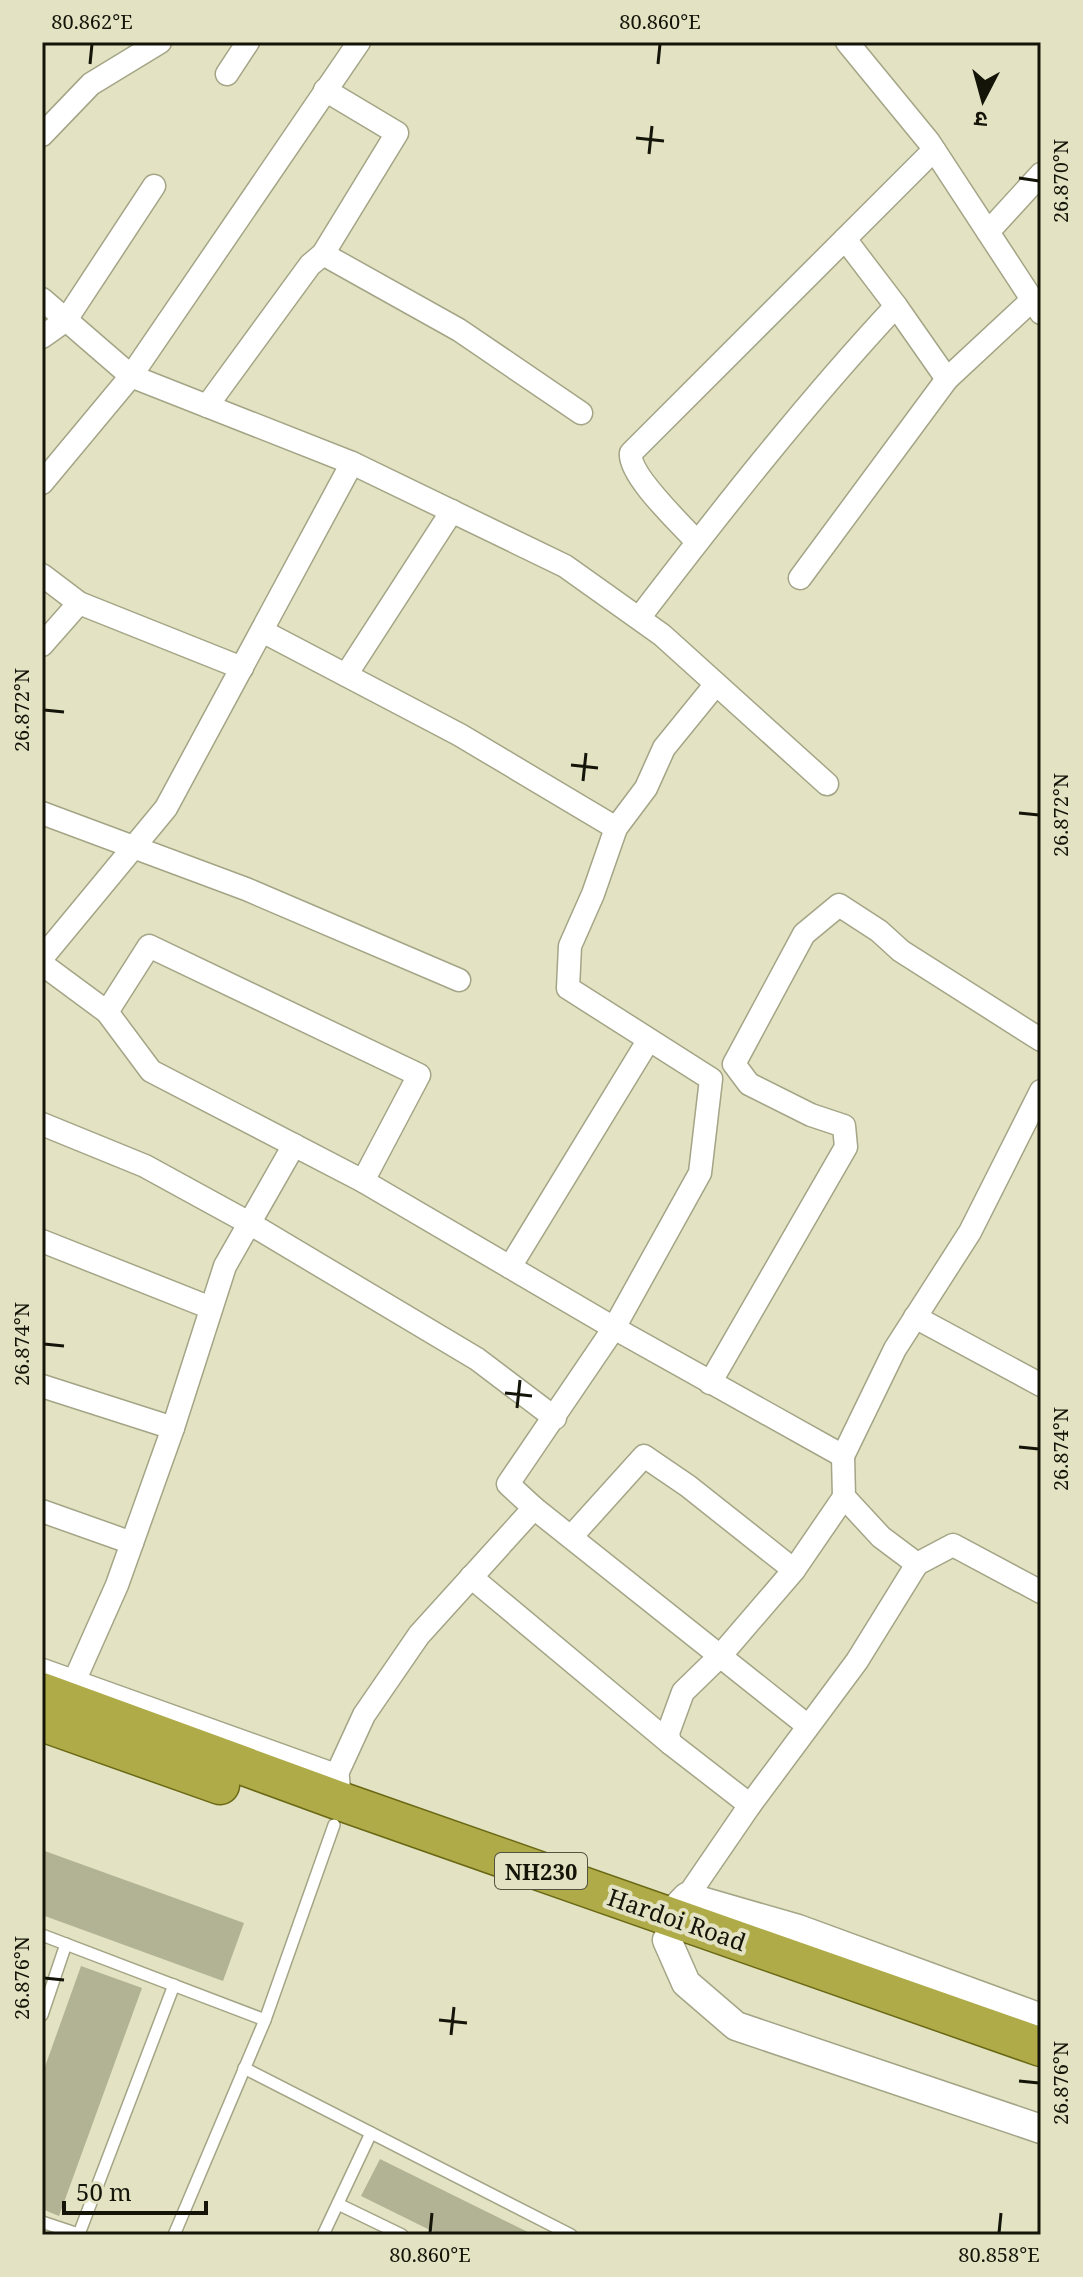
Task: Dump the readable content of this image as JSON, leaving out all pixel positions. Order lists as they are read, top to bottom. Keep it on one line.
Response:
{"streets":{"highway":["NH230","Hardoi Road"]},"scale_bar":"50 m","north":"bottom","coordinates":["80.862°E","80.860°E","26.870°N","26.872°N","26.874°N","26.876°N","80.858°E"]}
